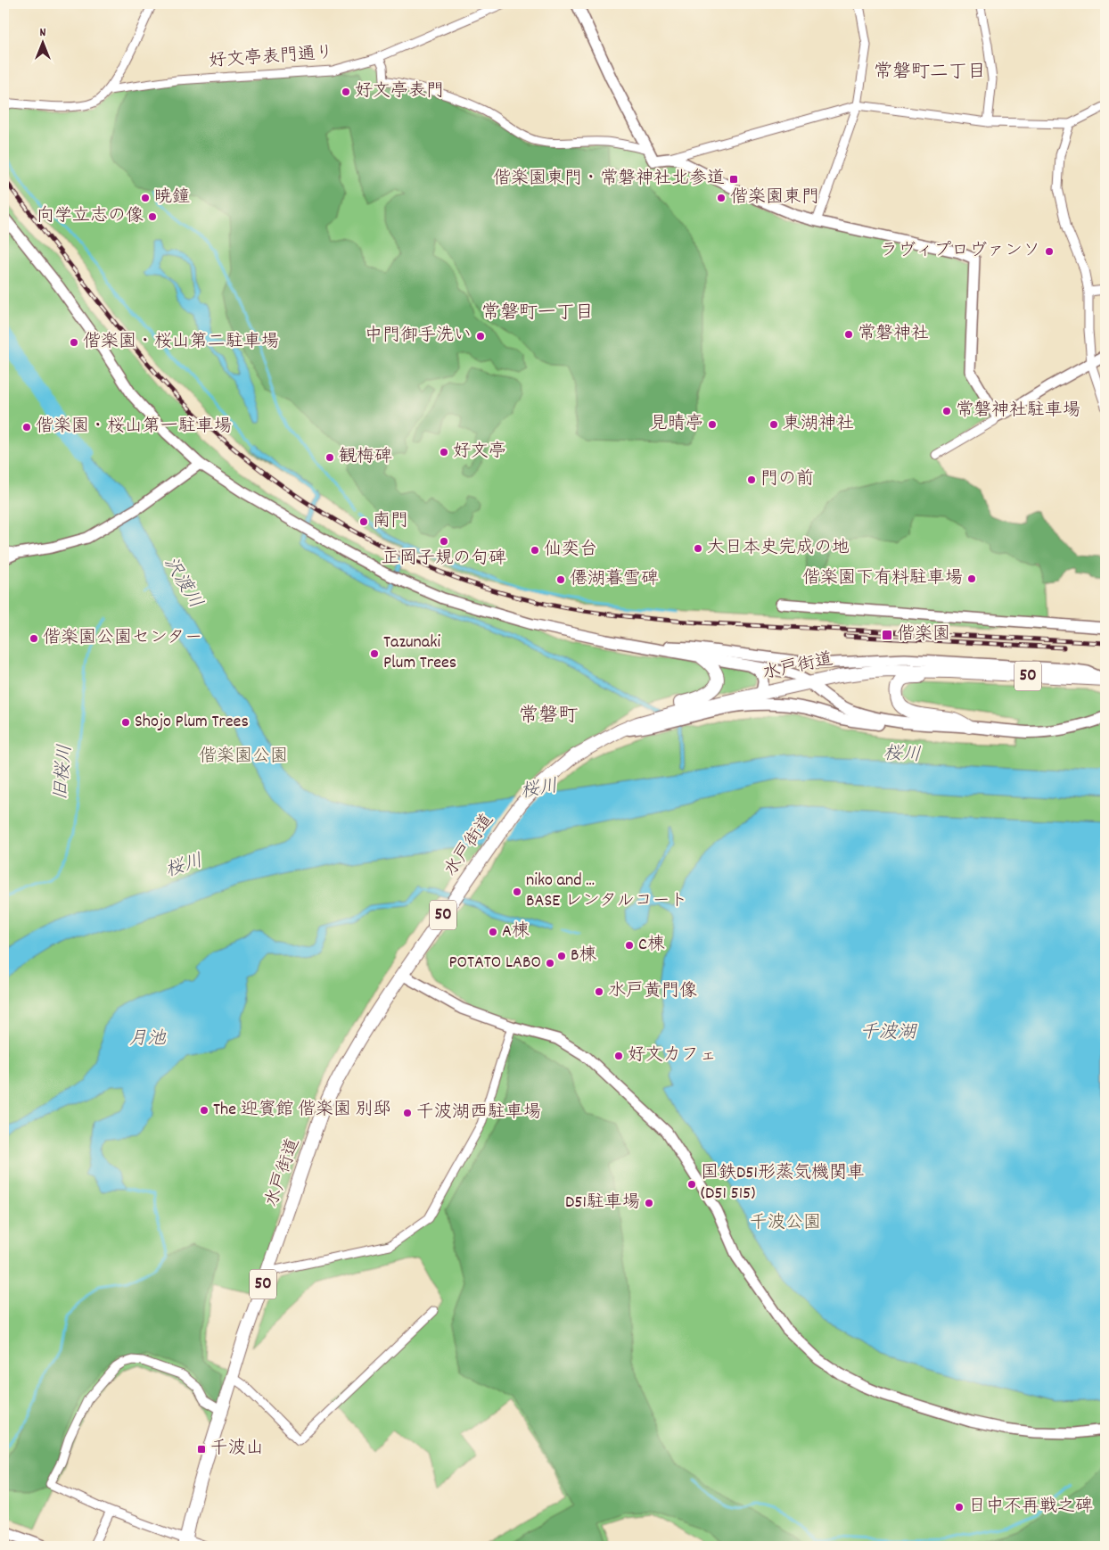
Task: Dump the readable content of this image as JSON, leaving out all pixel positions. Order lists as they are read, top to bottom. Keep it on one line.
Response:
{"streets":{"main road":["水戸街道","50"],"street":["好文亭表門通り"]},"districts":["常磐町二丁目","常磐町一丁目","常磐町"],"water":["沢渡川","桜川","旧桜川","千波湖","月池"],"parks":["偕楽園公園","千波公園"],"places":{"other":["好文亭表門","暁鐘","偕楽園東門","向学立志の像","ラヴィプロヴァンソ","常磐神社","中門御手洗い","偕楽園・桜山第二駐車場","常磐神社駐車場","見晴亭","東湖神社","偕楽園・桜山第一駐車場","好文亭","観梅碑","門の前","南門","正岡子規の句碑","大日本史完成の地","仙奕台","偕楽園下有料駐車場","僊湖暮雪碑","偕楽園公園センター","Tazunaki Plum Trees","Shojo Plum Trees","niko and ... BASE レンタルコート","A棟","C棟","B棟","POTATO LABO","水戸黄門像","好文カフェ","The 迎賓館 偕楽園 別邸","千波湖西駐車場","国鉄D51形蒸気機関車 (D51 515)","D51駐車場","日中不再戦之碑"],"transit":["偕楽園東門・常磐神社北参道","偕楽園","千波山"]},"north":"top"}
